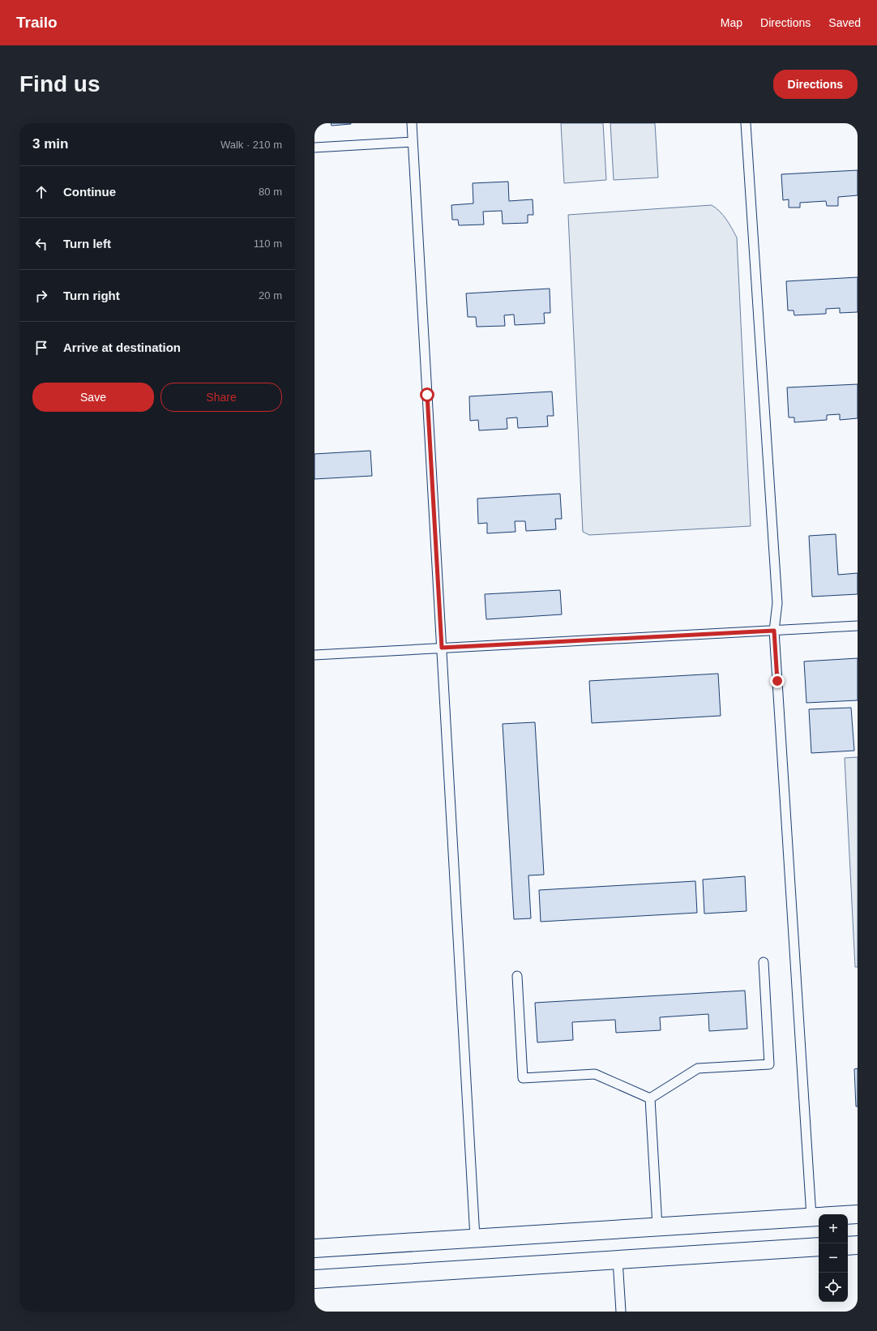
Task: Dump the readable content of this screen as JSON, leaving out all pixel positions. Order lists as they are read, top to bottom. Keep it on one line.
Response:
{"page":{"header":"Trailo","nav":["Map","Directions","Saved"],"buttons":["Directions",["Save","Share"]],"title":"Find us","heading":["3 min","Walk · 210 m"],"list":[["Continue","80 m"],["Turn left","110 m"],["Turn right","20 m"],"Arrive at destination"],"map_buttons":["+","−"]}}
